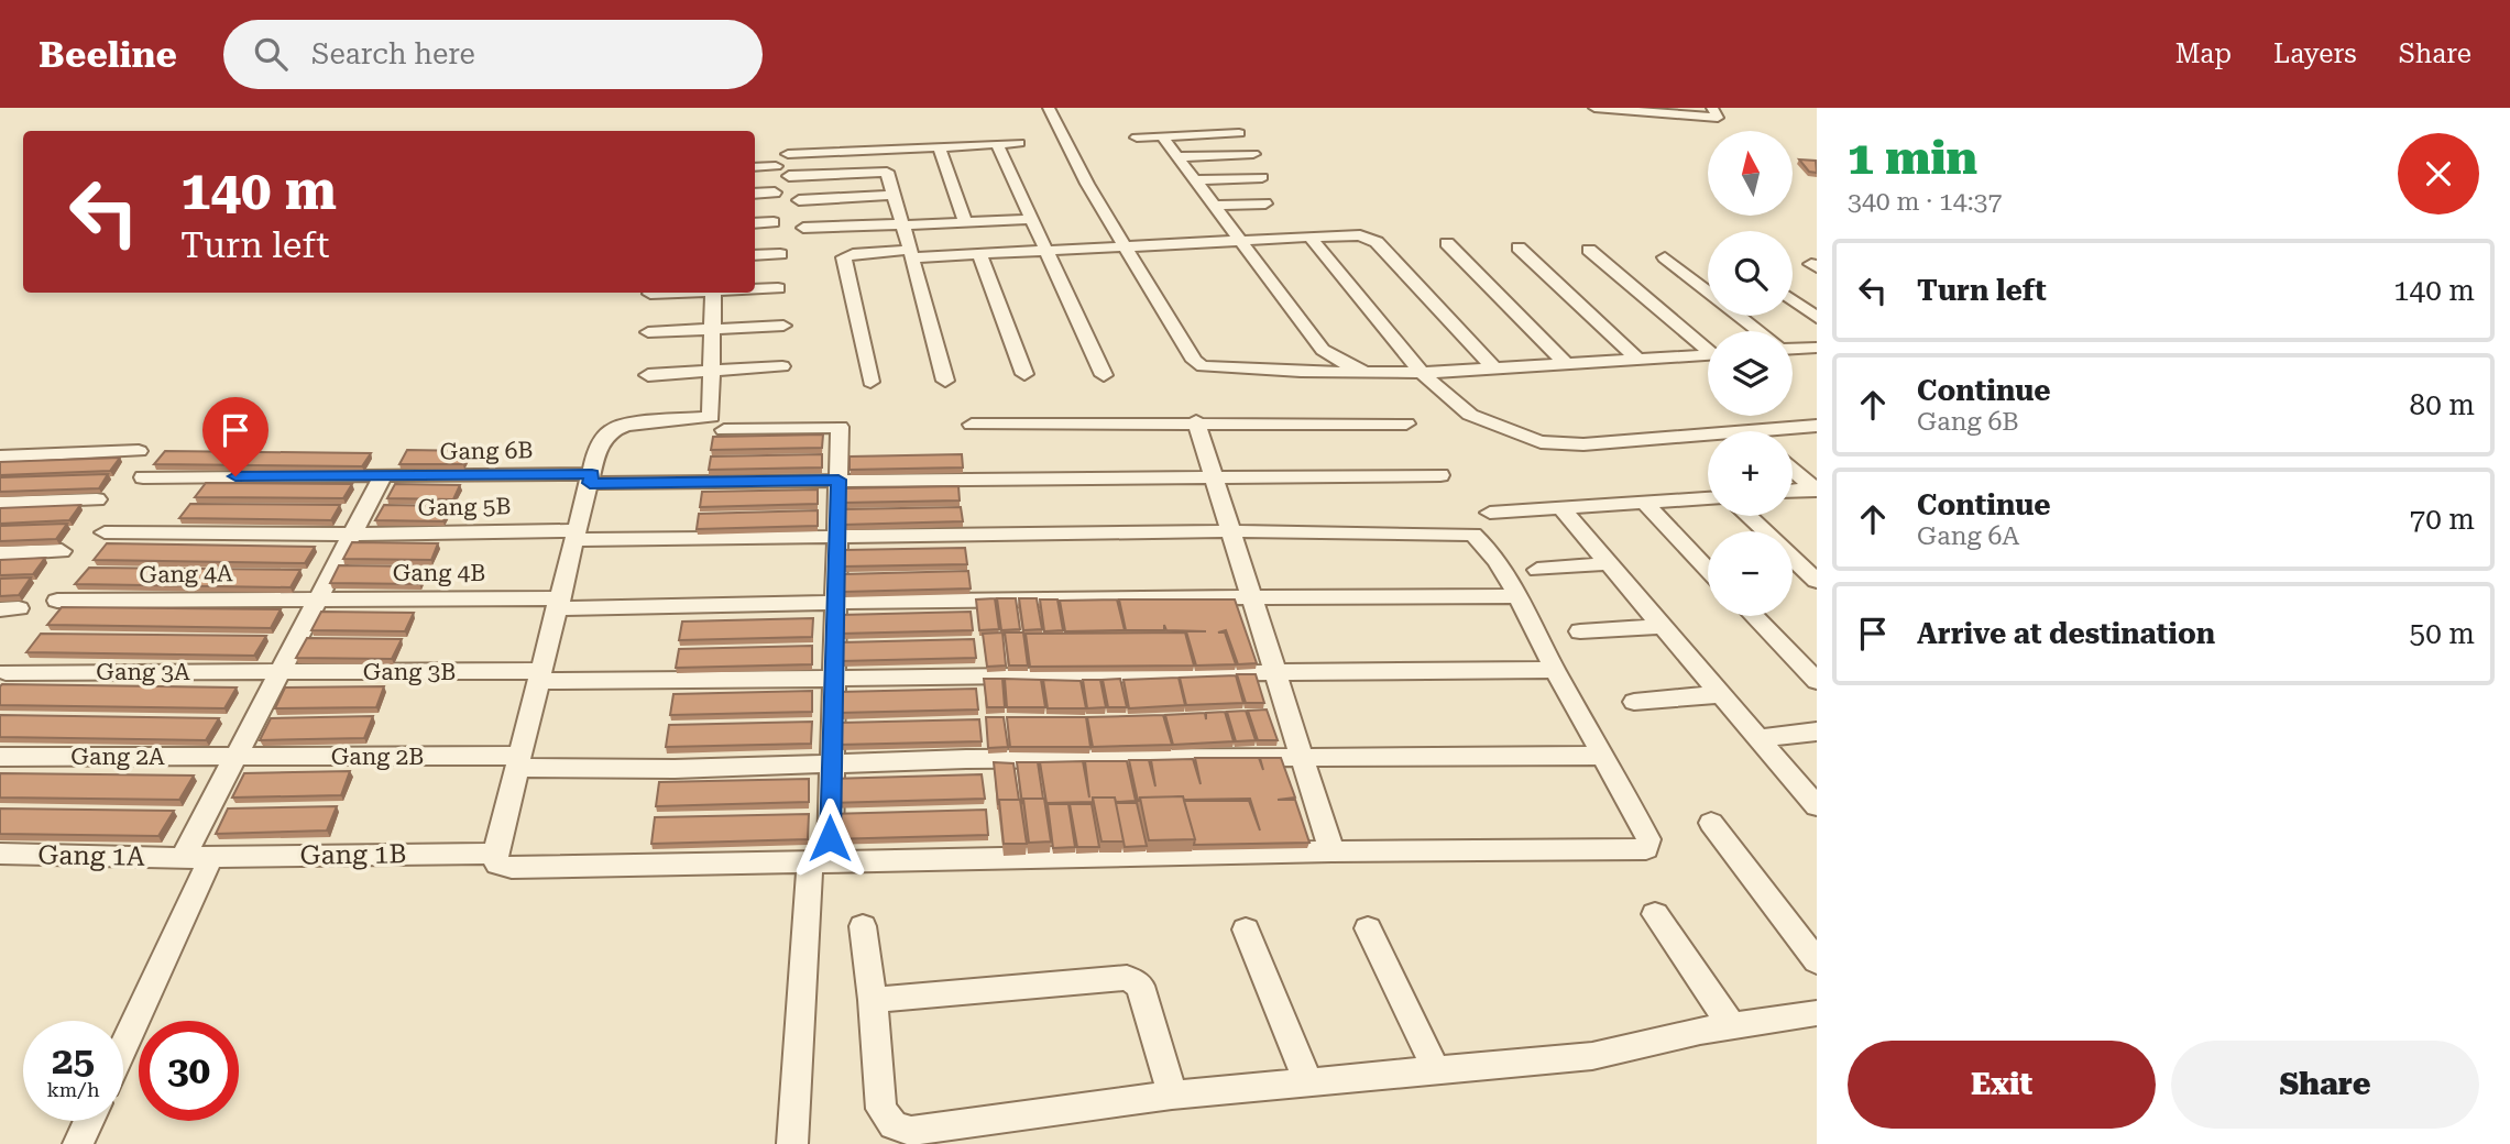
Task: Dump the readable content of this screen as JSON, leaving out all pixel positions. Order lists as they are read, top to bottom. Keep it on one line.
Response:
{"streets":{"street":["Gang 6B","Gang 5B","Gang 4B","Gang 4A","Gang 3A","Gang 3B","Gang 2A","Gang 2B","Gang 1B","Gang 1A"]},"crossings":[["Gang 5B","Gang 4B"],["Gang 4B","Gang 4A"],["Gang 3A","Gang 3B"],["Gang 2A","Gang 2B"],["Gang 1B","Gang 1A"]],"north":"top","page":{"header":"Beeline","search":"Search here","nav":["Map","Layers","Share"],"heading":["1 min","340 m · 14:37"],"map_buttons":["+","−"],"turn":["140 m","Turn left"],"list":[{"name":"Turn left","value":"140 m"},{"name":"Continue","note":"Gang 6B","value":"80 m"},{"name":"Continue","note":"Gang 6A","value":"70 m"},{"name":"Arrive at destination","value":"50 m"}],"speed":"25 km/h","limit":"30","buttons":["Exit","Share"]}}
